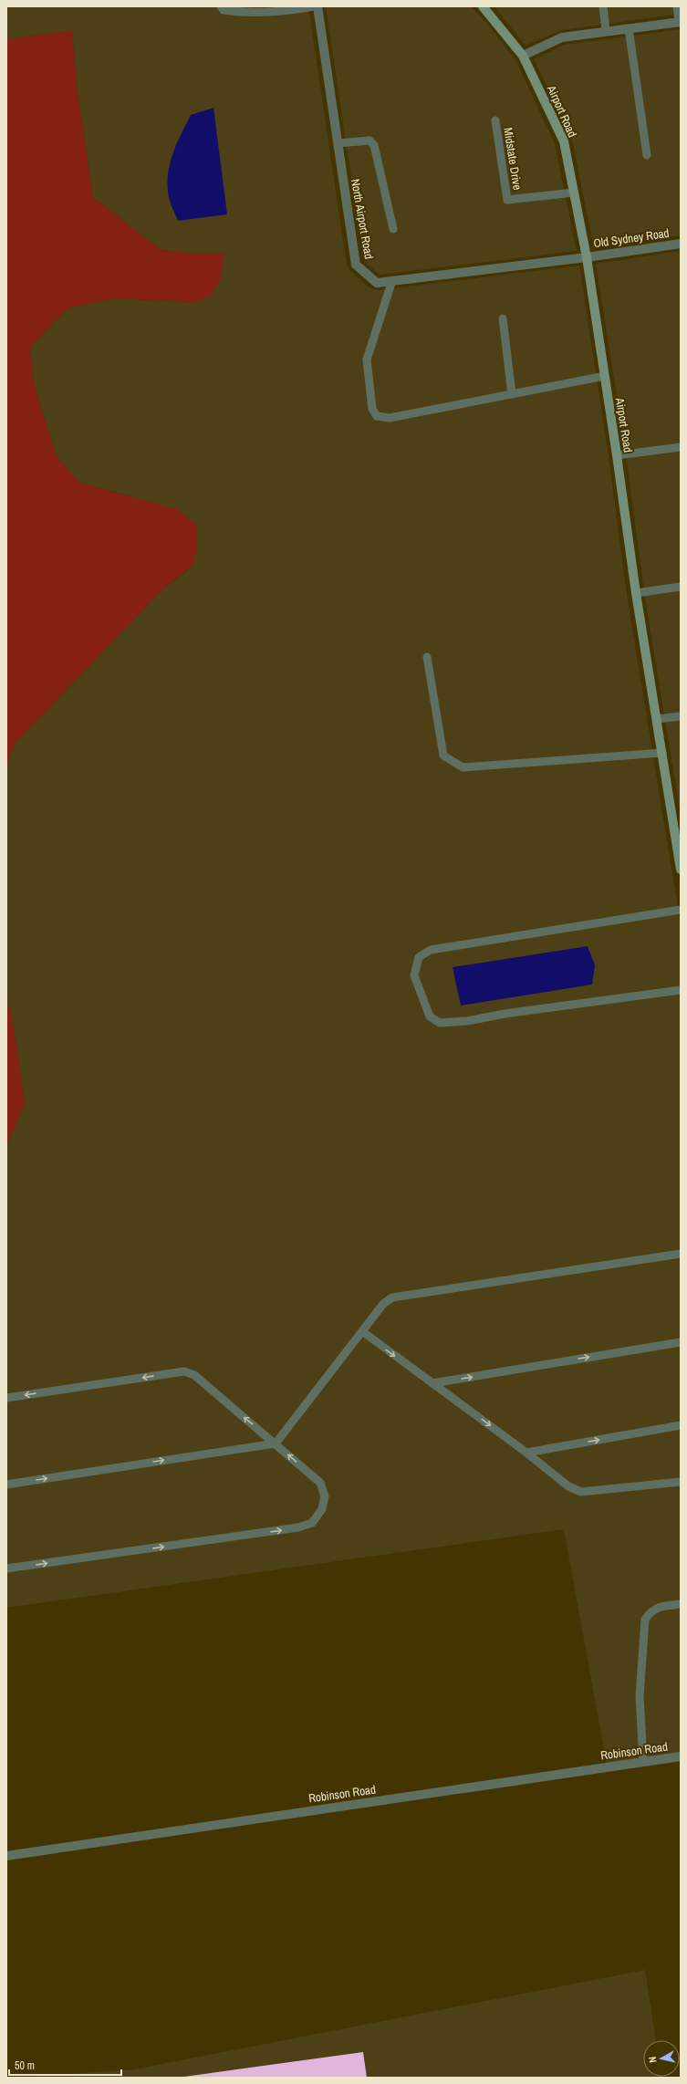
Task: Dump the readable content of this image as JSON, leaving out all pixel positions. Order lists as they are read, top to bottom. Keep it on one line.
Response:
{"streets":{"street":["Airport Road","North Airport Road","Old Sydney Road","Robinson Road"],"lane":["Midstate Drive"]},"crossings":[["Airport Road","Midstate Drive"],["Airport Road","North Airport Road"],["Airport Road","Old Sydney Road"],["North Airport Road","Old Sydney Road"]],"scale_bar":"50 m","north":"left"}
